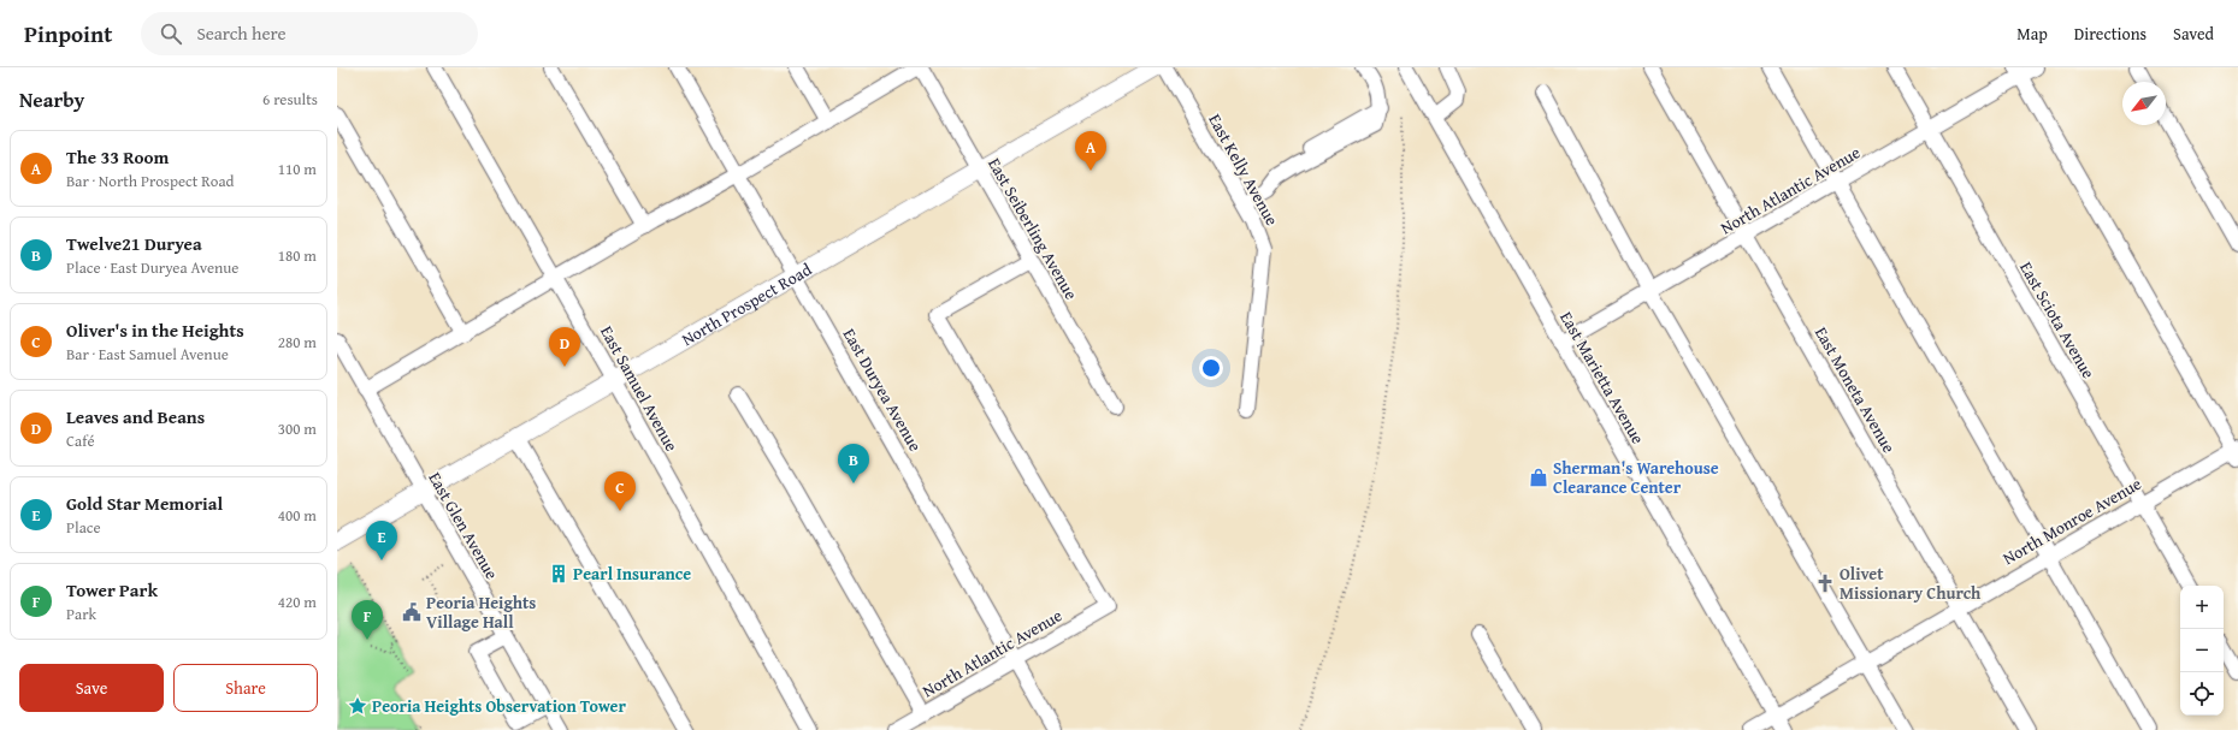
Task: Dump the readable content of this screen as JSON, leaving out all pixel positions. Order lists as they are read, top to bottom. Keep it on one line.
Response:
{"streets":{"main road":["North Prospect Road"],"street":["East Kelly Avenue","North Atlantic Avenue","East Seiberling Avenue","East Sciota Avenue","East Marietta Avenue","East Samuel Avenue","East Duryea Avenue","East Moneta Avenue","North Monroe Avenue","East Glen Avenue"]},"crossings":[["North Atlantic Avenue","East Seiberling Avenue"],["North Atlantic Avenue","East Sciota Avenue"],["North Atlantic Avenue","East Marietta Avenue"],["North Atlantic Avenue","East Duryea Avenue"],["North Atlantic Avenue","East Moneta Avenue"],["East Seiberling Avenue","North Prospect Road"],["North Prospect Road","East Samuel Avenue"],["North Prospect Road","East Duryea Avenue"],["North Prospect Road","East Glen Avenue"],["East Sciota Avenue","North Monroe Avenue"],["East Marietta Avenue","North Monroe Avenue"],["East Moneta Avenue","North Monroe Avenue"]],"places":{"shop":["Sherman's Warehouse Clearance Center"],"building":["Pearl Insurance"],"church":["Olivet Missionary Church"],"public building":["Peoria Heights Village Hall"],"place":["Peoria Heights Observation Tower"]},"north":"bottom left","page":{"header":"Pinpoint","search":"Search here","nav":["Map","Directions","Saved"],"heading":["Nearby","6 results"],"list":[{"mark":"A","name":"The 33 Room","note":"Bar · North Prospect Road","value":"110 m"},{"mark":"B","name":"Twelve21 Duryea","note":"Place · East Duryea Avenue","value":"180 m"},{"mark":"C","name":"Oliver's in the Heights","note":"Bar · East Samuel Avenue","value":"280 m"},{"mark":"D","name":"Leaves and Beans","note":"Café","value":"300 m"},{"mark":"E","name":"Gold Star Memorial","note":"Place","value":"400 m"},{"mark":"F","name":"Tower Park","note":"Park","value":"420 m"}],"pins":["A","D","B","C","E","F"],"map_buttons":["+","−"],"buttons":["Save","Share"]}}
